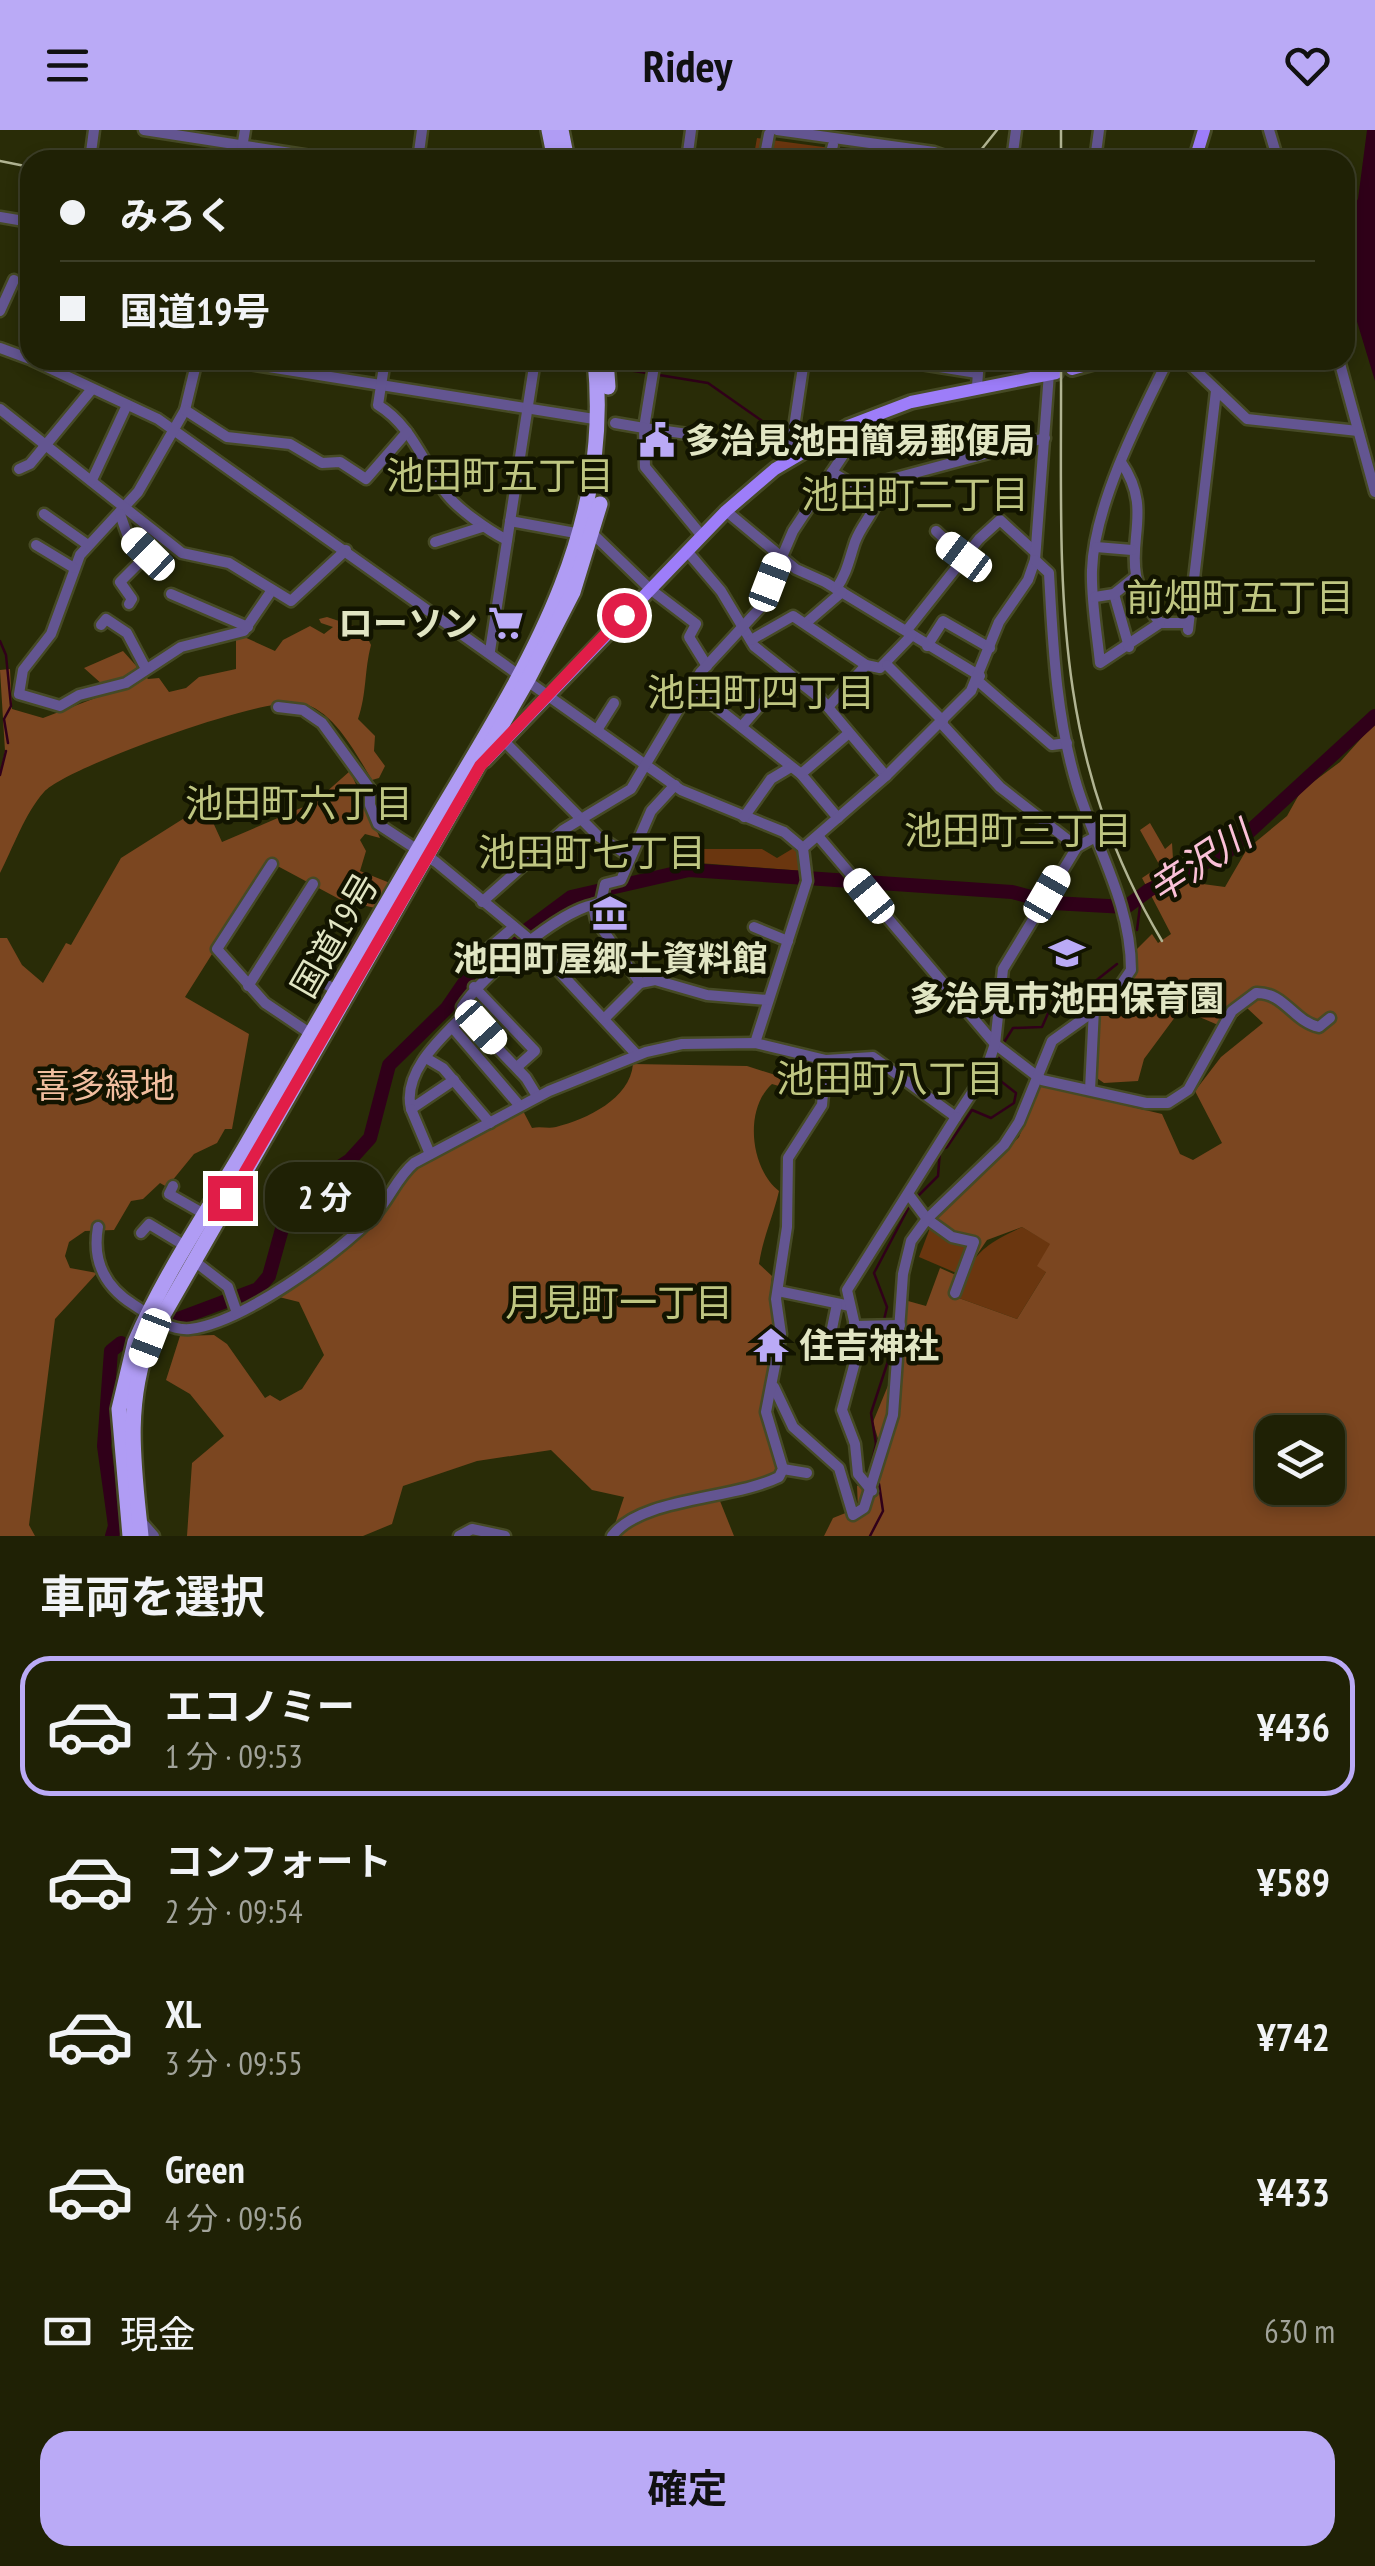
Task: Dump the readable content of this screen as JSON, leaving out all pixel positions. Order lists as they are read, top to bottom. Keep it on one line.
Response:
{"streets":{"highway":["国道19号"]},"districts":["池田町五丁目","池田町二丁目","前畑町五丁目","池田町四丁目","池田町六丁目","池田町三丁目","池田町七丁目","池田町八丁目","月見町一丁目"],"water":["辛沢川"],"parks":["喜多緑地"],"places":{"public building":["多治見池田簡易郵便局"],"supermarket":["ローソン"],"museum":["池田町屋郷土資料館"],"school or university":["多治見市池田保育園"],"temple":["住吉神社"]},"page":{"header":"Ridey","banner":["みろく","国道19号"],"bubble":"2 分","heading":"車両を選択","list":[{"name":"エコノミー","note":"1 分 · 09:53","value":"¥436"},{"name":"コンフォート","note":"2 分 · 09:54","value":"¥589"},{"name":"XL","note":"3 分 · 09:55","value":"¥742"},{"name":"Green","note":"4 分 · 09:56","value":"¥433"}],"pay":["現金","630 m"],"buttons":"確定"}}
